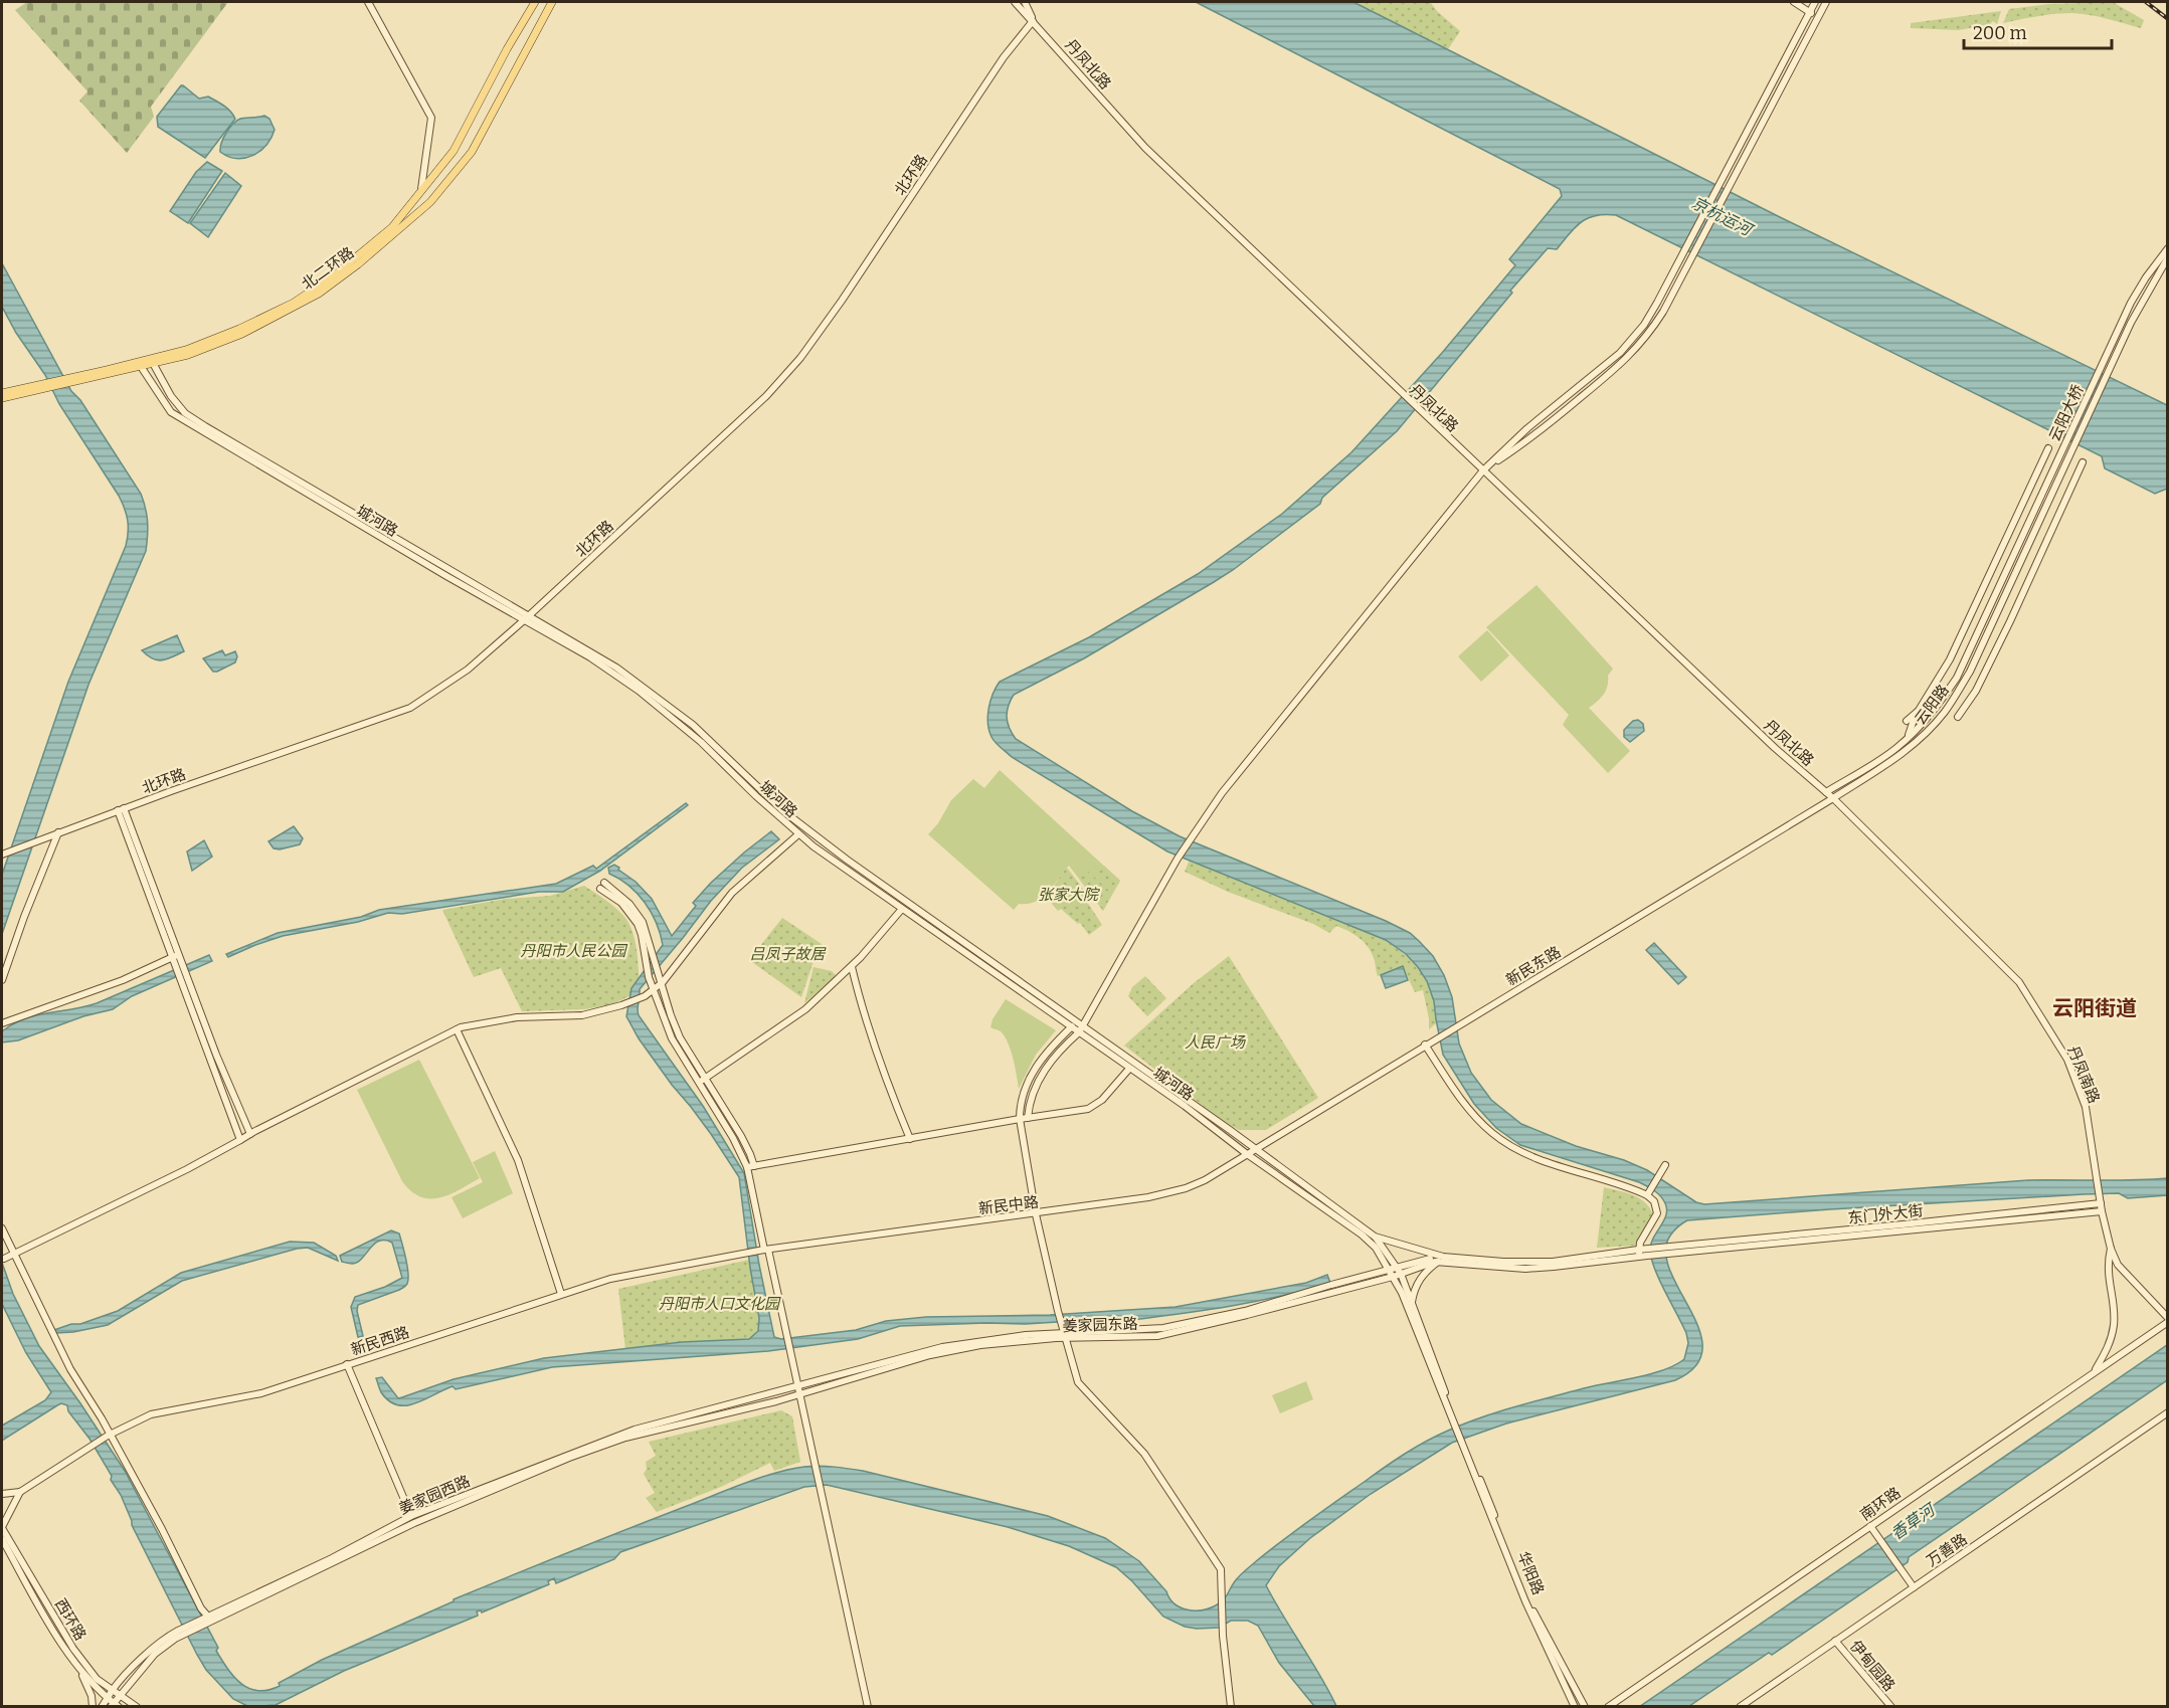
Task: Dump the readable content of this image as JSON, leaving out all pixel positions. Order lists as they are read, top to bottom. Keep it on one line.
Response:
{"streets":{"main road":["北二环路"],"street":["丹凤北路","北环路","云阳大桥","城河路","云阳路","新民东路","丹凤南路","新民中路","东门外大街","姜家园东路","新民西路","姜家园西路","南环路","万善路","华阳路","西环路","伊甸园路"]},"crossings":[["丹凤北路","北环路"],["丹凤北路","云阳路"],["丹凤北路","新民东路"],["丹凤北路","丹凤南路"],["北环路","城河路"],["北二环路","城河路"],["云阳大桥","云阳路"],["城河路","新民东路"],["城河路","新民中路"],["城河路","姜家园东路"],["云阳路","新民东路"],["云阳路","丹凤南路"],["新民东路","丹凤南路"],["新民东路","新民中路"],["丹凤南路","东门外大街"],["丹凤南路","南环路"],["新民中路","新民西路"],["姜家园东路","姜家园西路"],["新民西路","西环路"],["姜家园西路","西环路"],["万善路","伊甸园路"]],"districts":["云阳街道"],"water":["京杭运河","香草河"],"parks":["张家大院","丹阳市人民公园","吕凤子故居","人民广场","丹阳市人口文化园"],"scale_bar":"200 m"}
